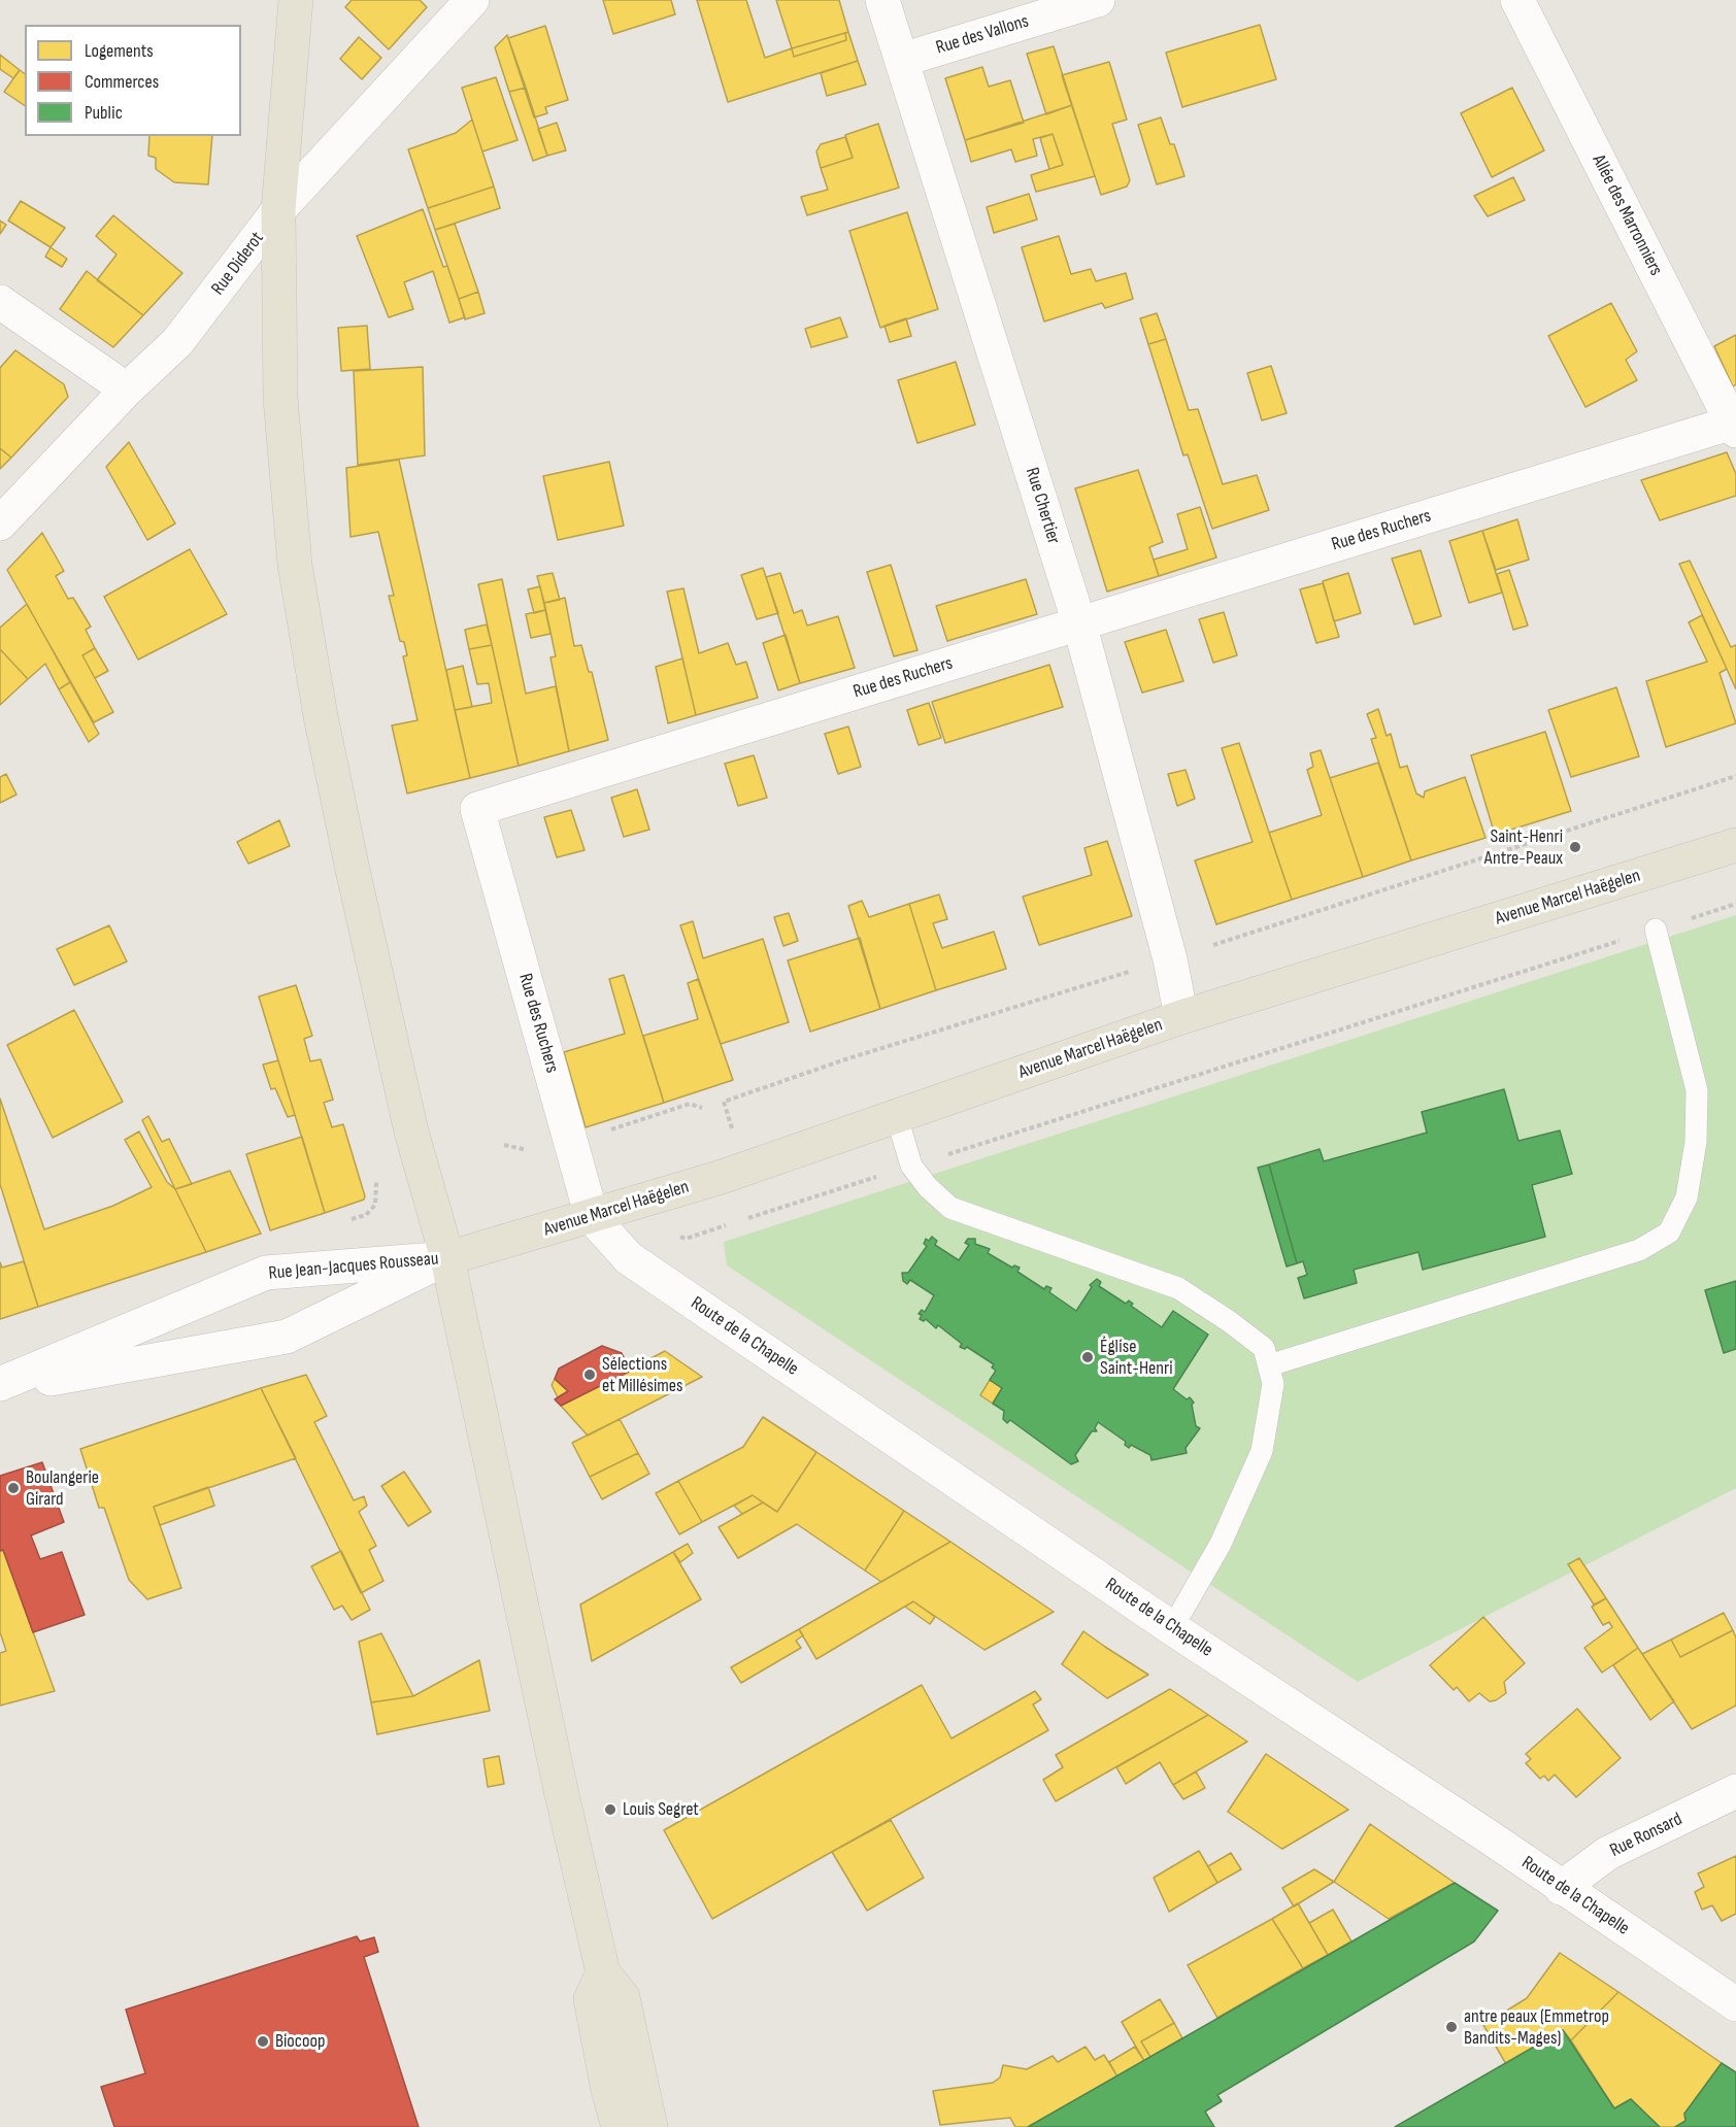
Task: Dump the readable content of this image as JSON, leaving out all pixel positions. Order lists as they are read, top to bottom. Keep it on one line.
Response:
{"streets":{"main road":["Avenue Marcel Haëgelen"],"street":["Rue des Vallons","Allée des Marronniers","Rue Diderot","Rue Chertier","Rue des Ruchers","Rue Jean-Jacques Rousseau","Route de la Chapelle","Rue Ronsard"]},"crossings":[["Rue des Vallons","Rue Chertier"],["Allée des Marronniers","Rue des Ruchers"],["Rue Chertier","Rue des Ruchers"],["Rue Chertier","Avenue Marcel Haëgelen"],["Rue des Ruchers","Avenue Marcel Haëgelen"],["Rue des Ruchers","Route de la Chapelle"],["Avenue Marcel Haëgelen","Rue Jean-Jacques Rousseau"],["Avenue Marcel Haëgelen","Route de la Chapelle"],["Route de la Chapelle","Rue Ronsard"]],"places":["Saint-Henri Antre-Peaux","Église Saint-Henri","Sélections et Millésimes","Boulangerie Girard","Louis Segret","antre peaux (Emmetrop Bandits-Mages)","Biocoop"],"legend":["Logements","Commerces","Public"]}
